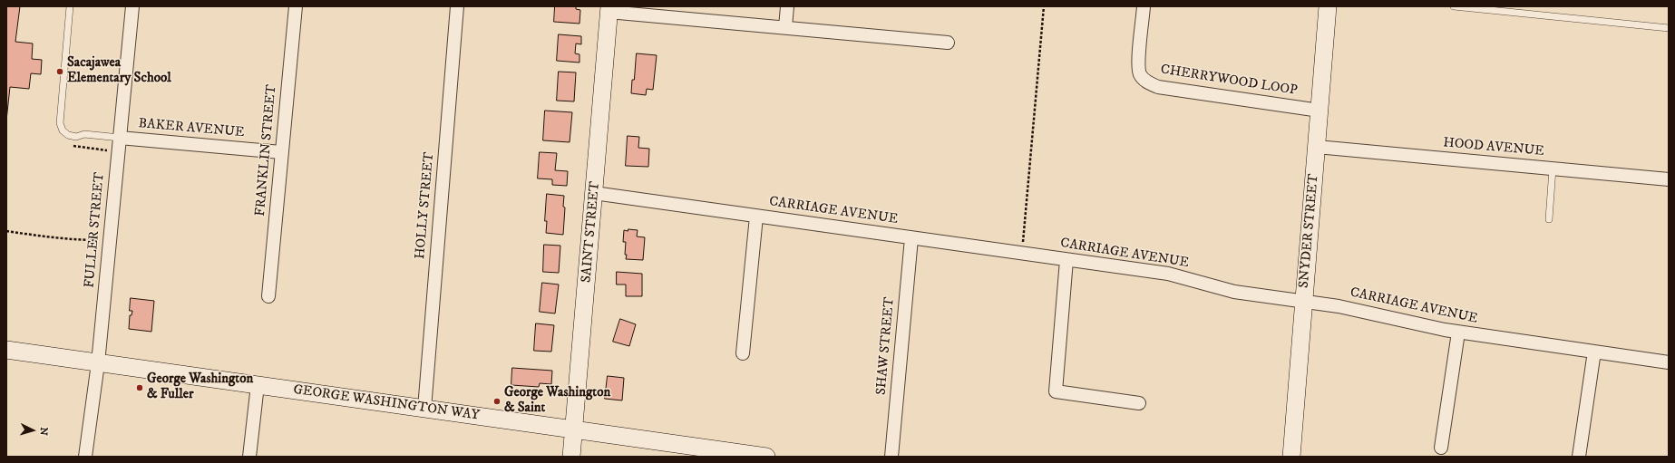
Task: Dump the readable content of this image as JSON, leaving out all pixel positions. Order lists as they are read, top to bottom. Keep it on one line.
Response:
{"streets":{"street":["CHERRYWOOD LOOP","BAKER AVENUE","HOOD AVENUE","FRANKLIN STREET","HOLLY STREET","CARRIAGE AVENUE","FULLER STREET","SNYDER STREET","SAINT STREET","SHAW STREET","GEORGE WASHINGTON WAY"]},"crossings":[["CHERRYWOOD LOOP","SNYDER STREET"],["BAKER AVENUE","FRANKLIN STREET"],["BAKER AVENUE","FULLER STREET"],["HOOD AVENUE","SNYDER STREET"],["HOLLY STREET","GEORGE WASHINGTON WAY"],["CARRIAGE AVENUE","SNYDER STREET"],["CARRIAGE AVENUE","SAINT STREET"],["CARRIAGE AVENUE","SHAW STREET"],["FULLER STREET","GEORGE WASHINGTON WAY"],["SAINT STREET","GEORGE WASHINGTON WAY"]],"places":["Sacajawea Elementary School","George Washington & Fuller","George Washington & Saint"],"north":"right"}
